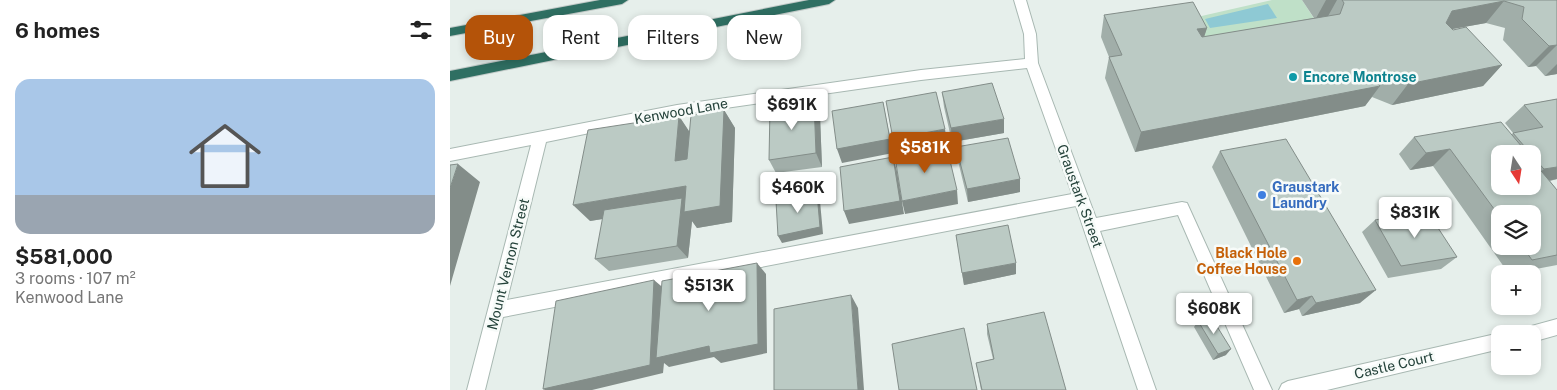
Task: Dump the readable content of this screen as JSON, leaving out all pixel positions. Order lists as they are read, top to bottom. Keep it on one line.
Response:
{"streets":{"street":["Kenwood Lane","Graustark Street","Mount Vernon Street","Castle Court"]},"crossings":[["Kenwood Lane","Graustark Street"],["Kenwood Lane","Mount Vernon Street"]],"places":["Encore Montrose","Graustark Laundry","Black Hole Coffee House"],"north":"bottom","page":{"heading":"6 homes","chip":["Buy","Rent","Filters","New"],"list":[{"name":"$581,000","note":"3 rooms · 107 m² · Kenwood Lane"}],"price":["$691K","$581K","$460K","$831K","$513K","$608K"],"map_buttons":["+","−"]}}
